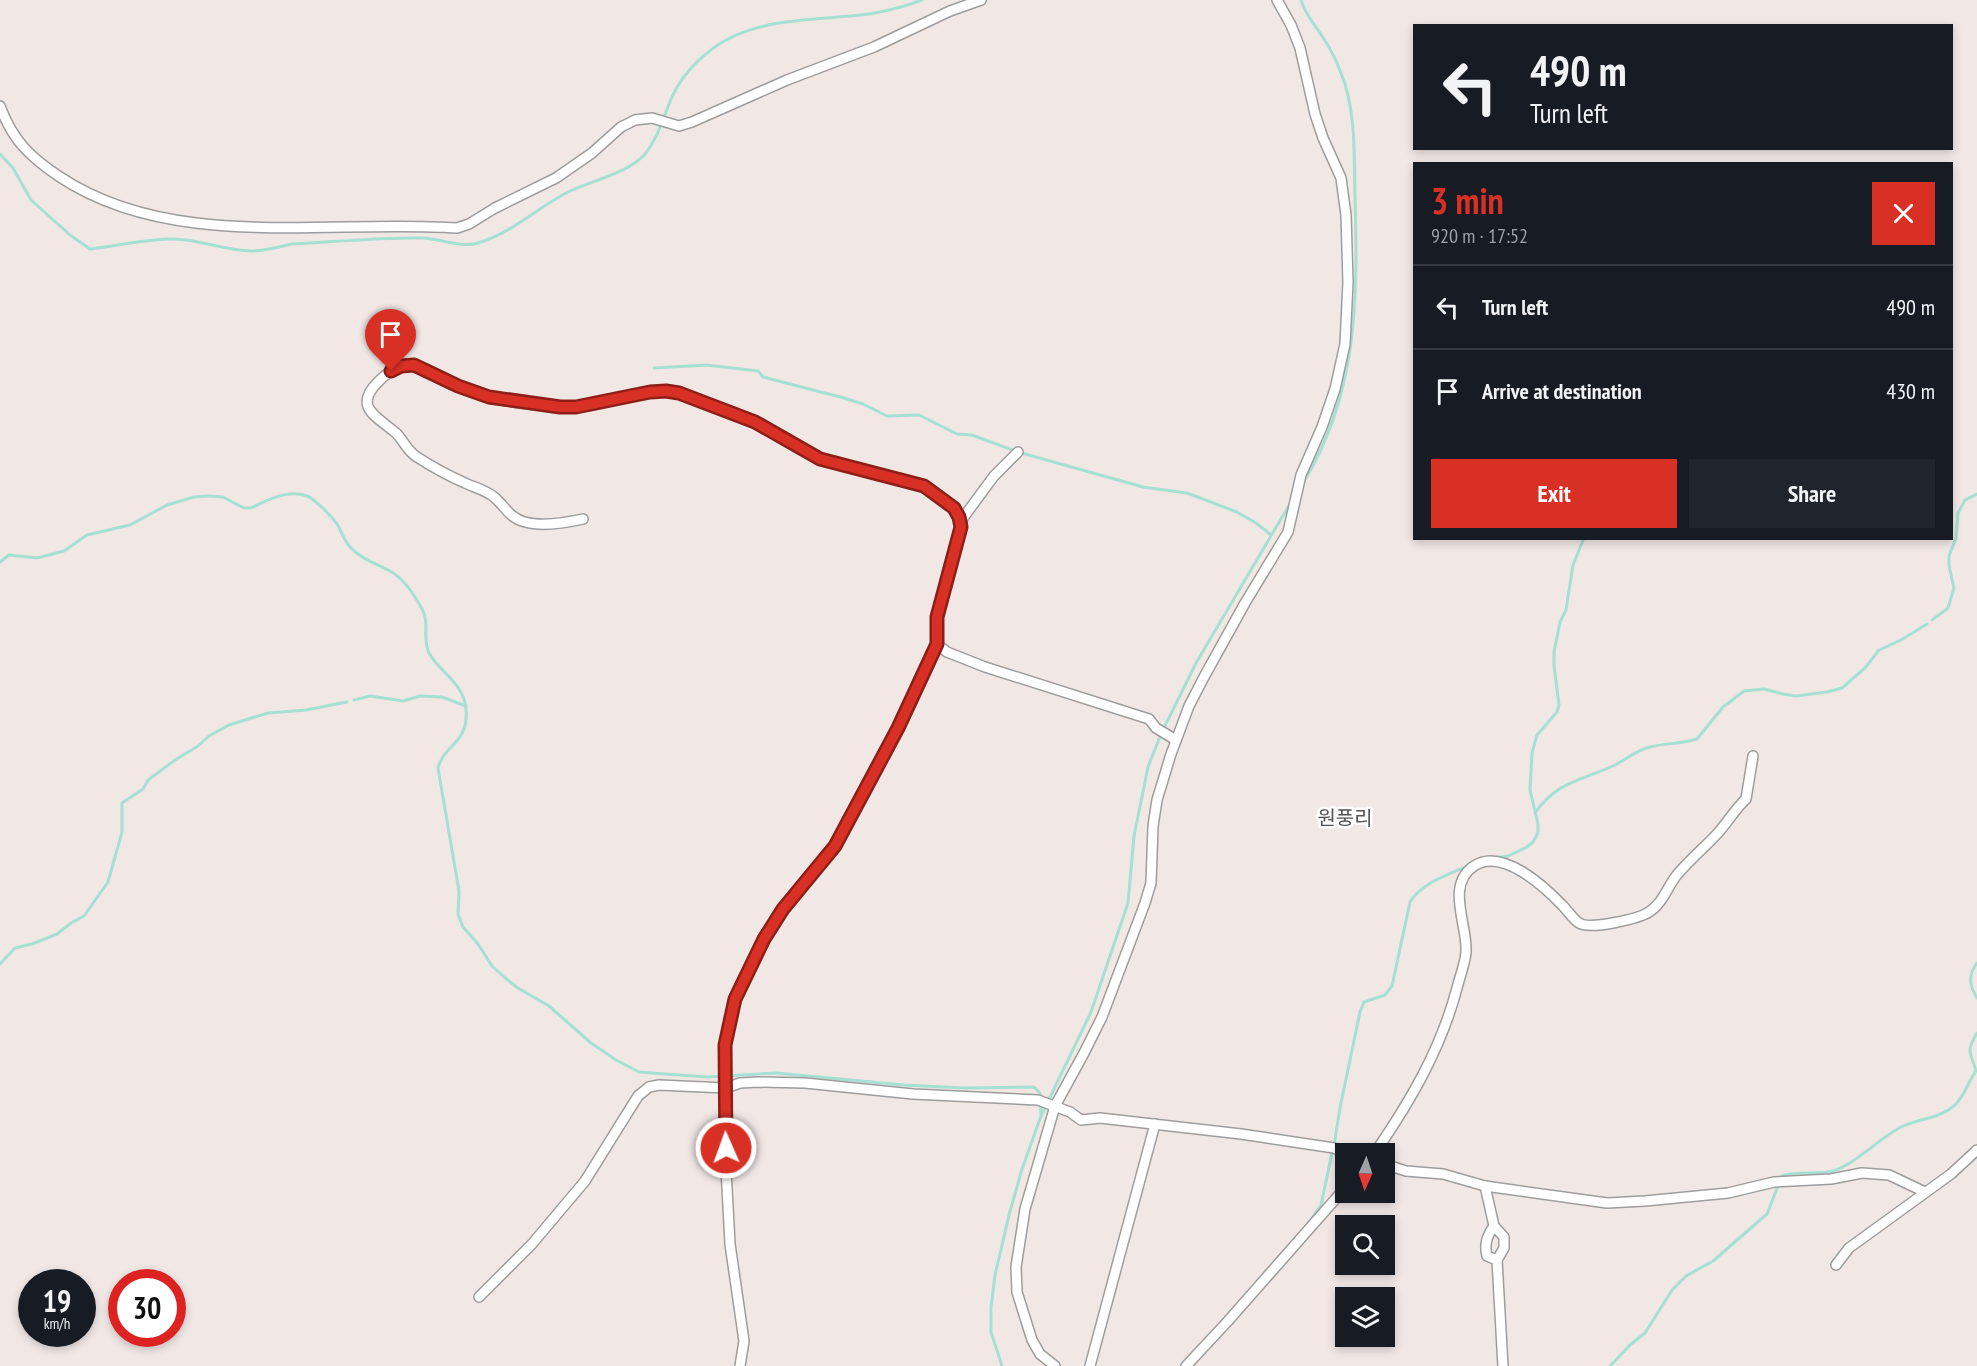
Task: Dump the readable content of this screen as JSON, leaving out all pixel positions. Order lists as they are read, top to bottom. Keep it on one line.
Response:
{"districts":["원풍리"],"north":"bottom","page":{"turn":["490 m","Turn left"],"heading":["3 min","920 m · 17:52"],"list":[{"name":"Turn left","value":"490 m"},{"name":"Arrive at destination","value":"430 m"}],"buttons":["Exit","Share"],"speed":"19 km/h","limit":"30"}}
